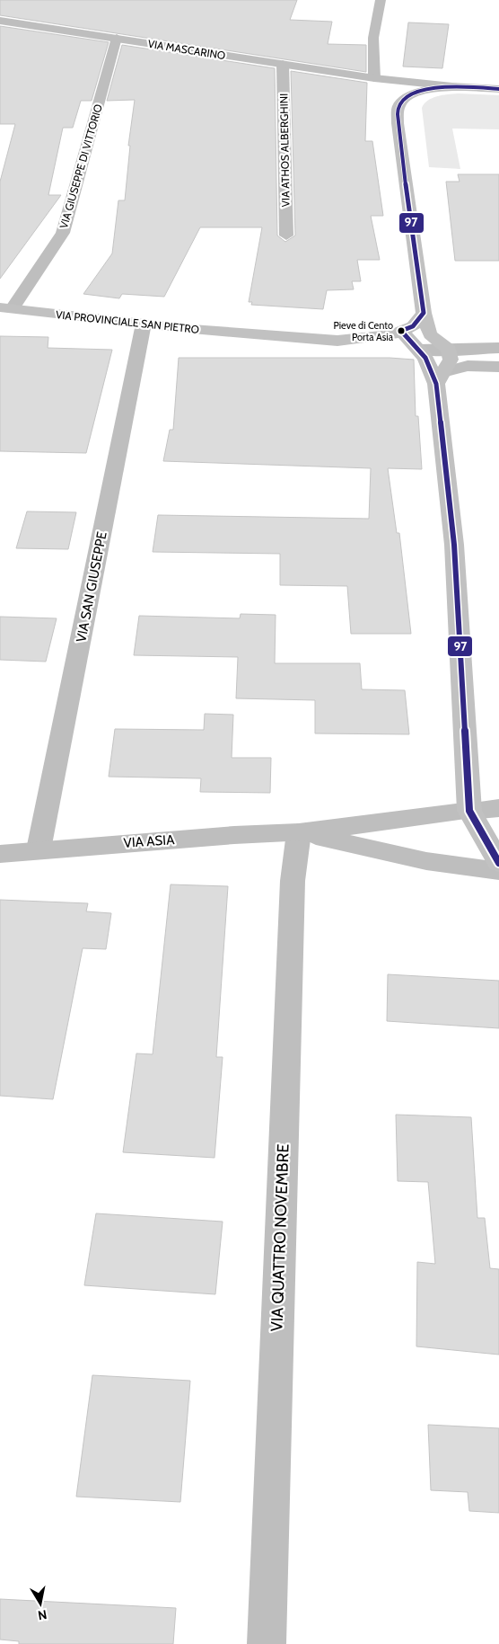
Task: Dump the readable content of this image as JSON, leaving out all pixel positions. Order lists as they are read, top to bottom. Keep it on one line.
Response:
{"streets":{"main road":["VIA PROVINCIALE SAN PIETRO"],"street":["VIA MASCARINO","VIA ATHOS ALBERGHINI","VIA GIUSEPPE DI VITTORIO","VIA SAN GIUSEPPE","VIA ASIA","VIA QUATTRO NOVEMBRE"]},"crossings":[["VIA MASCARINO","VIA ATHOS ALBERGHINI"],["VIA MASCARINO","VIA GIUSEPPE DI VITTORIO"],["VIA GIUSEPPE DI VITTORIO","VIA PROVINCIALE SAN PIETRO"],["VIA PROVINCIALE SAN PIETRO","VIA SAN GIUSEPPE"],["VIA SAN GIUSEPPE","VIA ASIA"],["VIA ASIA","VIA QUATTRO NOVEMBRE"]],"places":["Pieve di Cento Porta Asia"],"lines":["transit line 97"],"north":"bottom"}
